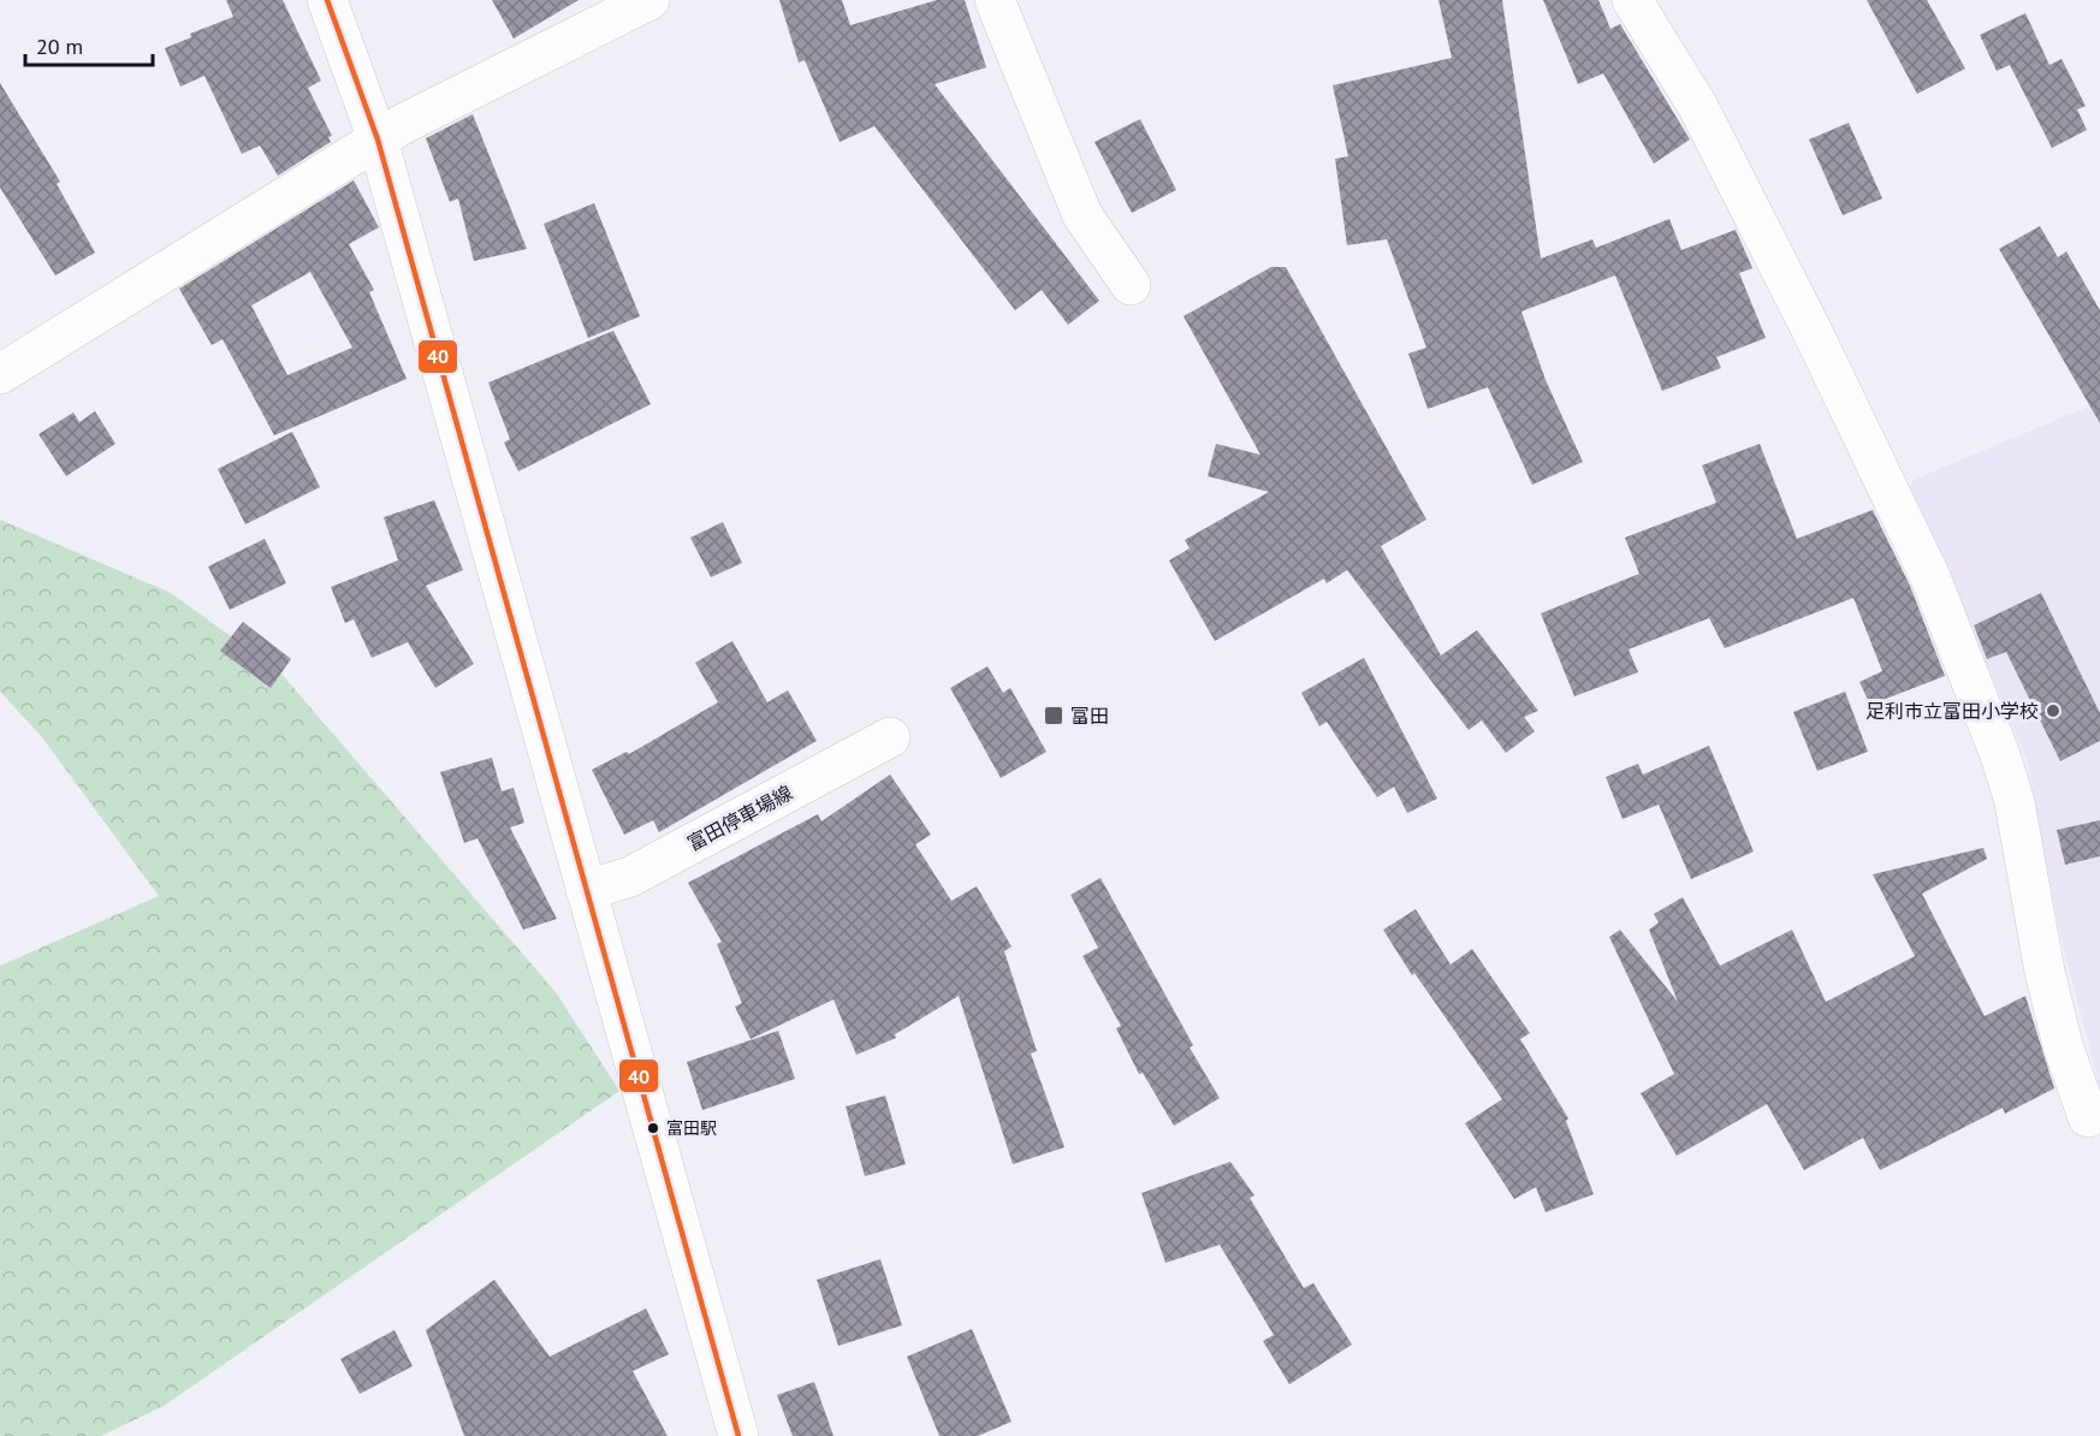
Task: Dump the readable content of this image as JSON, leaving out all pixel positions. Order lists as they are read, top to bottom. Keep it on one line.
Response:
{"streets":{"street":["富田停車場線"]},"places":{"other":["足利市立富田小学校","富田駅"],"transit":["富田"]},"lines":["transit line 40"],"scale_bar":"20 m"}
